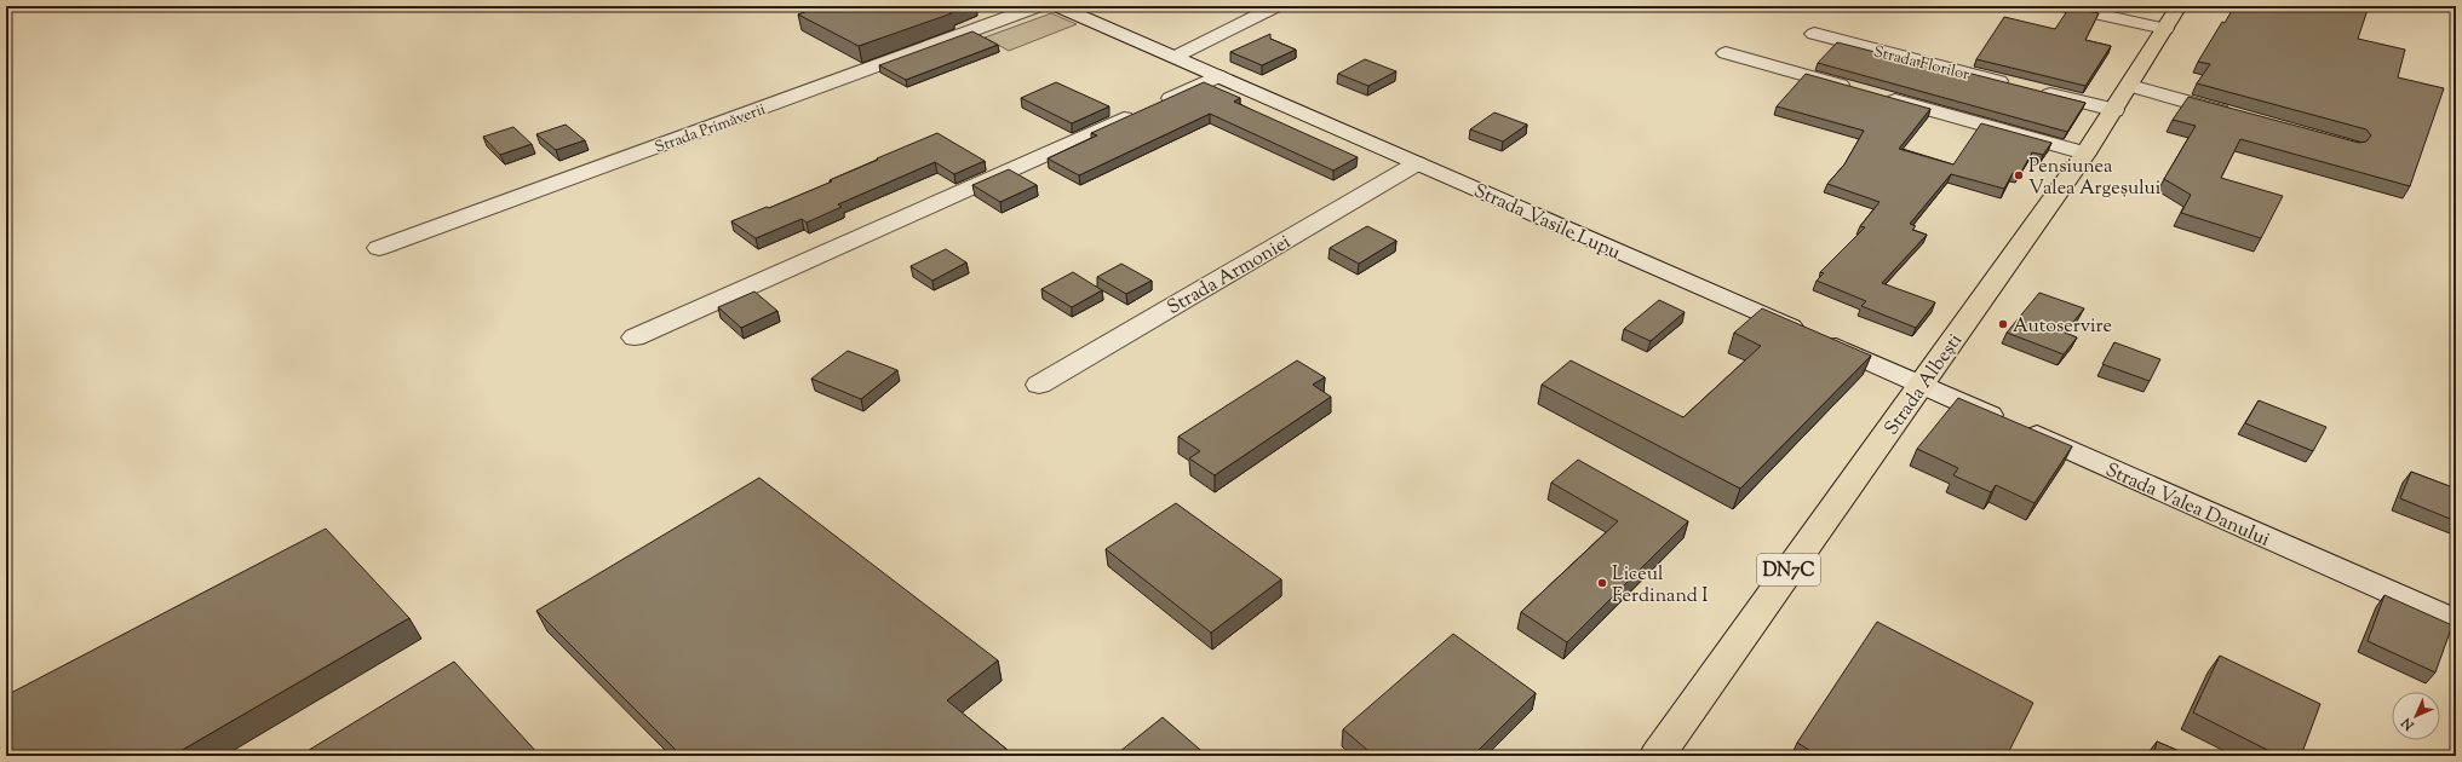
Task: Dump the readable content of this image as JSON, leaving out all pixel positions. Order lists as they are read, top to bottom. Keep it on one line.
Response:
{"streets":{"main road":["Strada Albești","DN7C"],"street":["Strada Florilor","Strada Primăverii","Strada Vasile Lupu","Strada Armoniei","Strada Valea Danului"]},"crossings":[["Strada Florilor","Strada Albești"],["Strada Vasile Lupu","Strada Armoniei"],["Strada Vasile Lupu","Strada Albești"],["Strada Vasile Lupu","Strada Valea Danului"],["Strada Albești","Strada Valea Danului"]],"places":["Pensiunea Valea Argeșului","Autoservire","Liceul Ferdinand I"],"north":"bottom left"}
